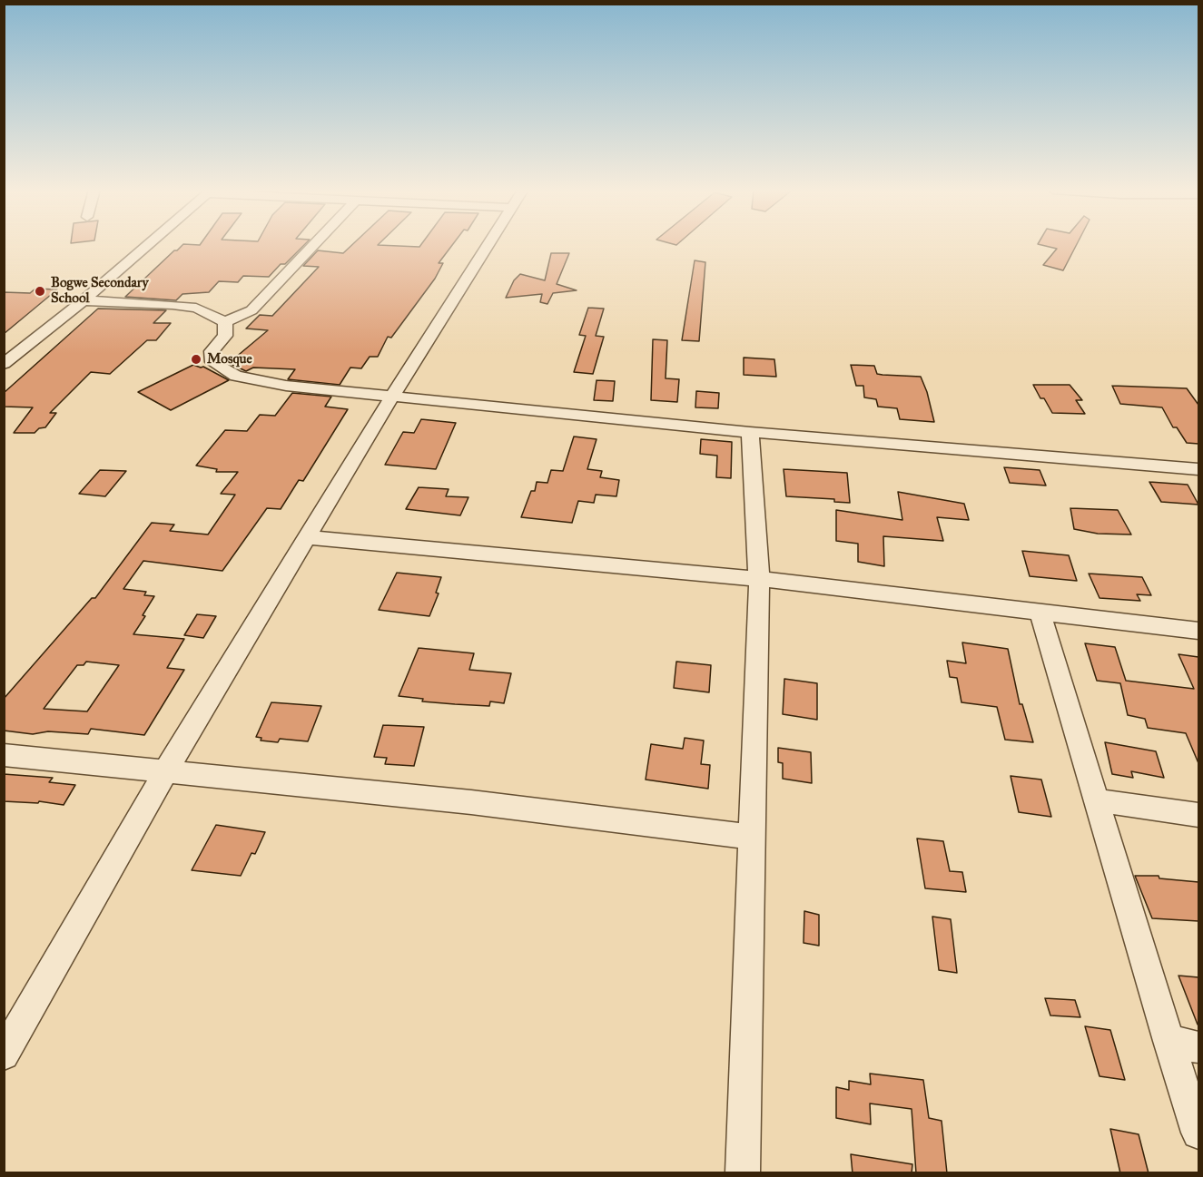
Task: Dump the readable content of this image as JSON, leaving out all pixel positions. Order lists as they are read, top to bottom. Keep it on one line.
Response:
{"places":["Bogwe Secondary School","Mosque"]}
